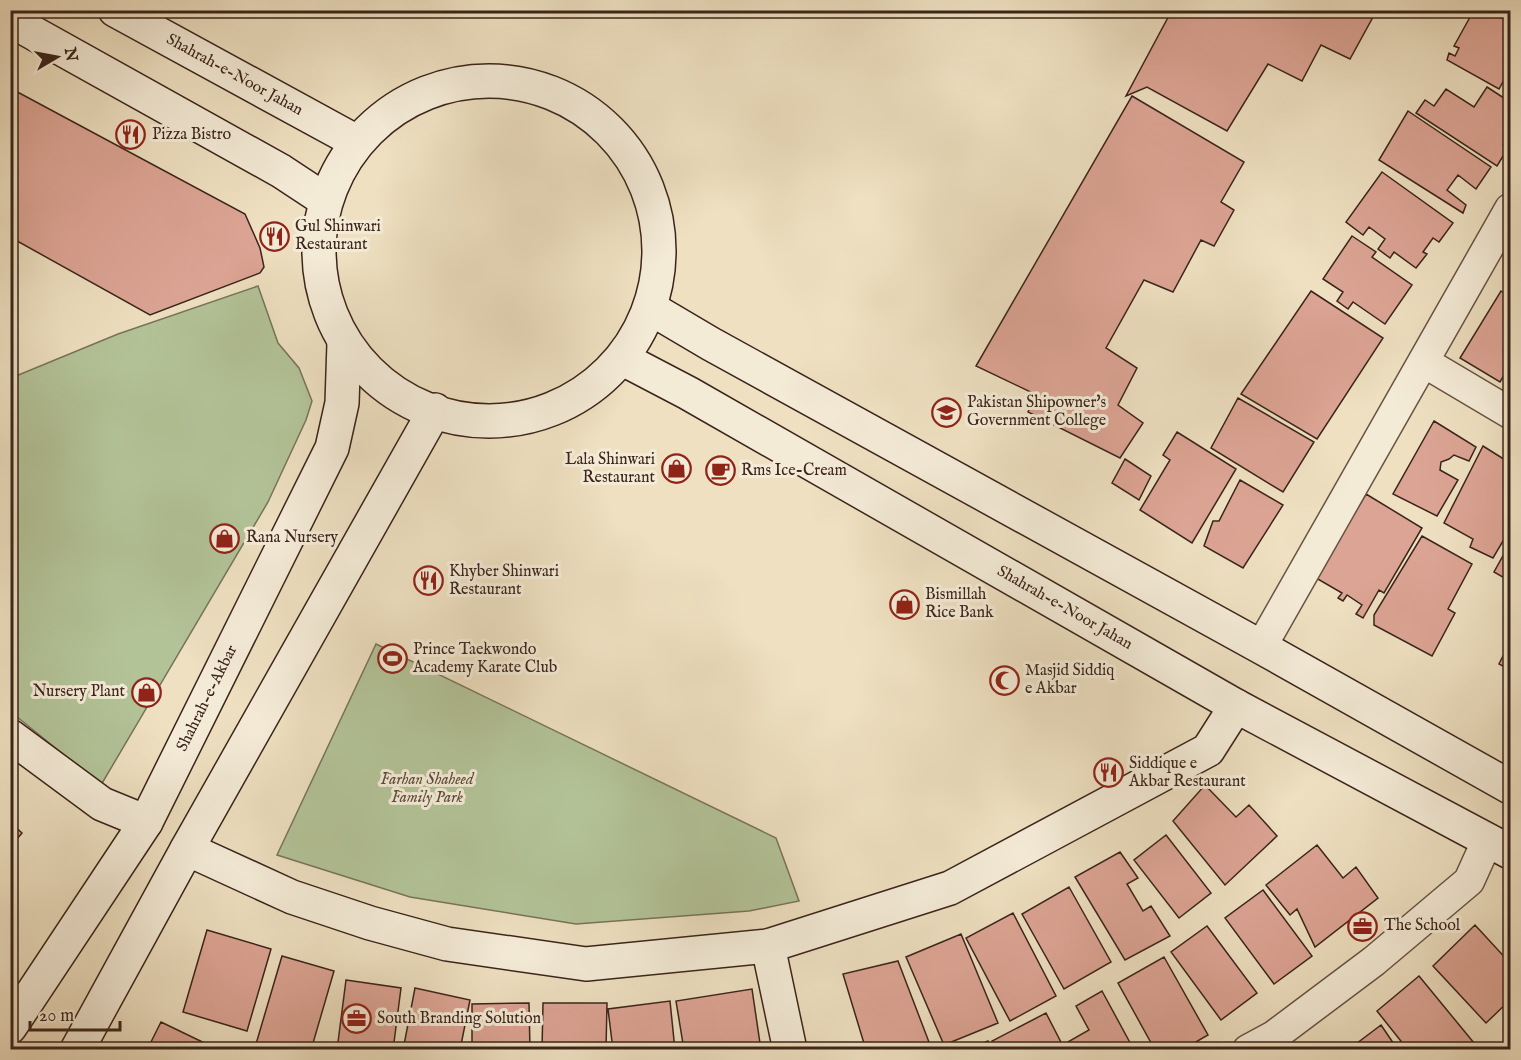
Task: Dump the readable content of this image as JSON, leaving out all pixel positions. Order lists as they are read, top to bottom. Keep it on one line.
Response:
{"streets":{"main road":["Shahrah-e-Noor Jahan","Shahrah-e-Akbar"]},"parks":["Farhan Shaheed Family Park"],"places":{"restaurant":["Pizza Bistro","Gul Shinwari Restaurant","Khyber Shinwari Restaurant","Siddique e Akbar Restaurant"],"school or university":["Pakistan Shipowner's Government College"],"shop":["Lala Shinwari Restaurant","Rana Nursery","Bismillah Rice Bank","Nursery Plant"],"cafe":["Rms Ice-Cream"],"sports":["Prince Taekwondo Academy Karate Club"],"mosque":["Masjid Siddiq e Akbar"],"office":["The School","South Branding Solution"]},"scale_bar":"20 m","north":"right"}
